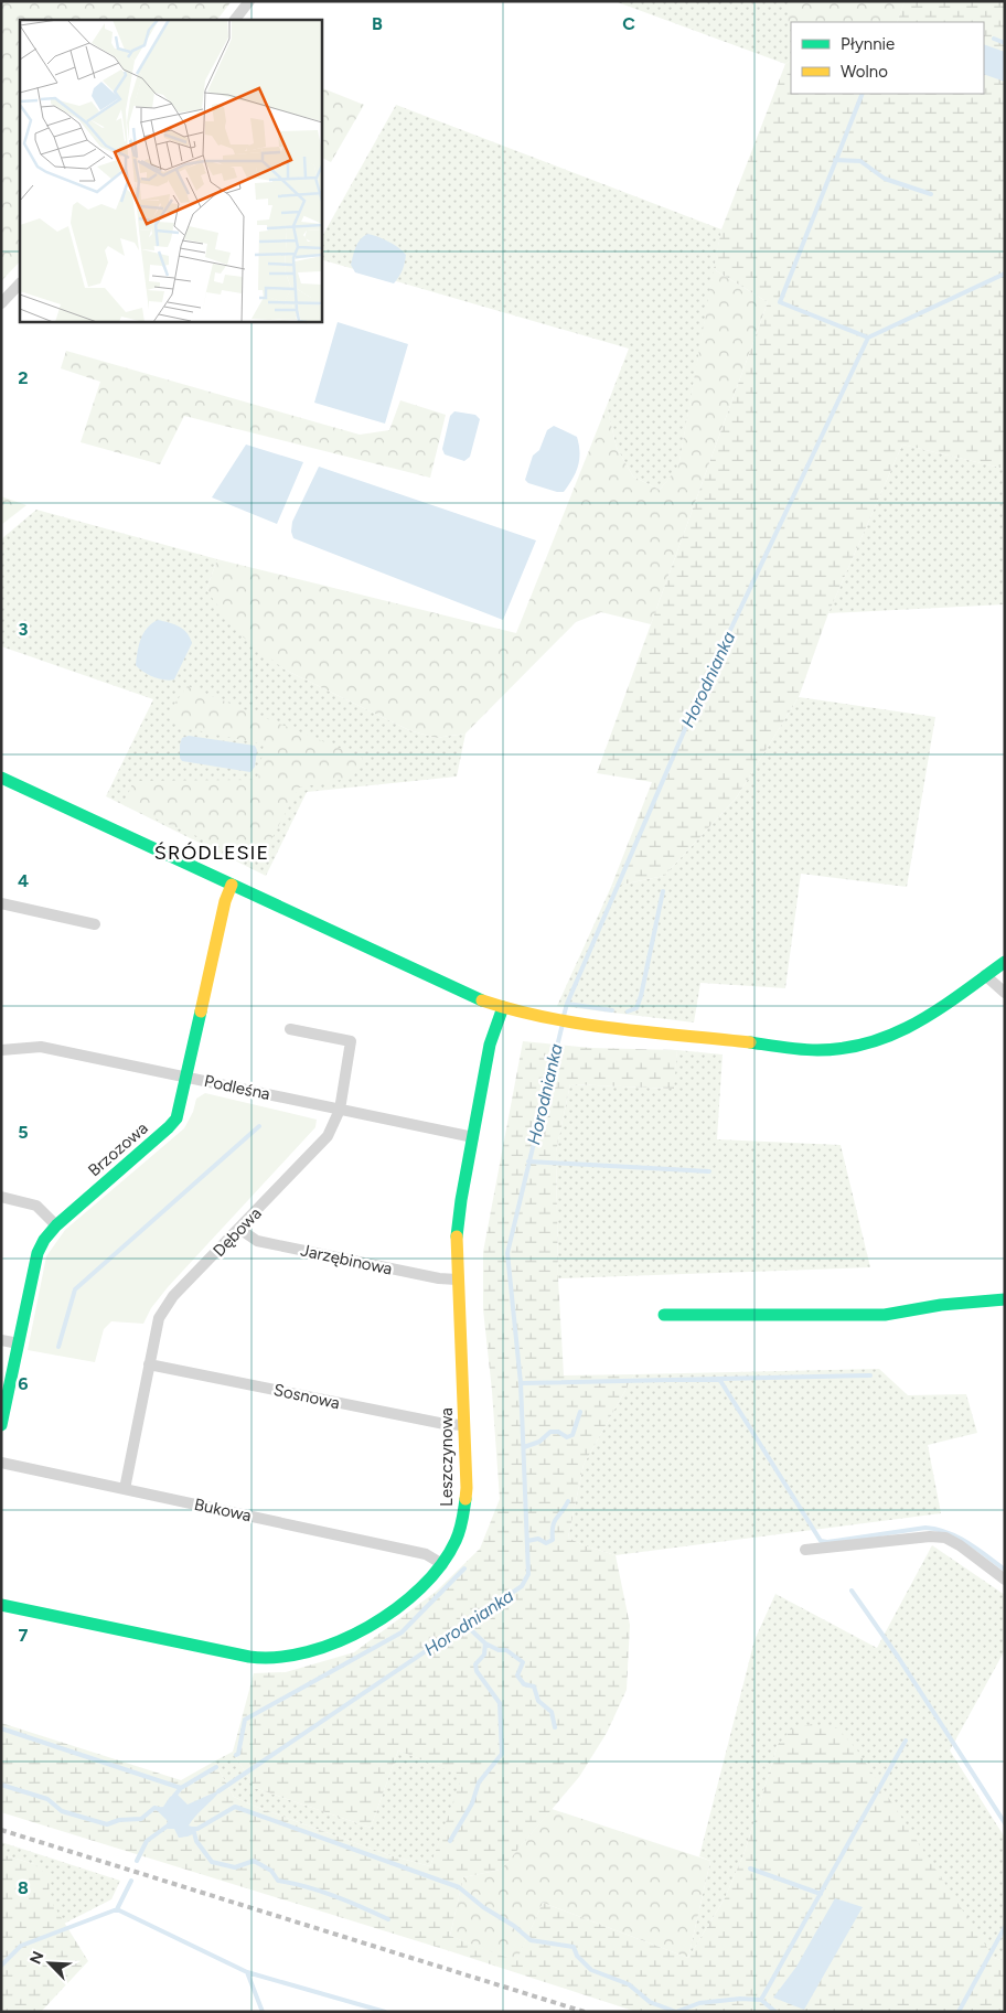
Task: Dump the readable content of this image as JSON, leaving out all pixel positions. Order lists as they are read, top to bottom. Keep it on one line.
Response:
{"streets":{"street":["Podleśna","Brzozowa","Dębowa","Jarzębinowa","Sosnowa","Leszczynowa","Bukowa"]},"crossings":[["Podleśna","Brzozowa"],["Podleśna","Dębowa"],["Podleśna","Leszczynowa"],["Dębowa","Jarzębinowa"],["Dębowa","Sosnowa"],["Dębowa","Bukowa"],["Jarzębinowa","Leszczynowa"],["Sosnowa","Leszczynowa"],["Leszczynowa","Bukowa"]],"districts":["ŚRÓDLESIE"],"water":["Horodnianka"],"legend":["Płynnie","Wolno"],"north":"top left","grid":{"columns":["B","C"],"rows":["2","3","4","5","6","7","8"]}}
